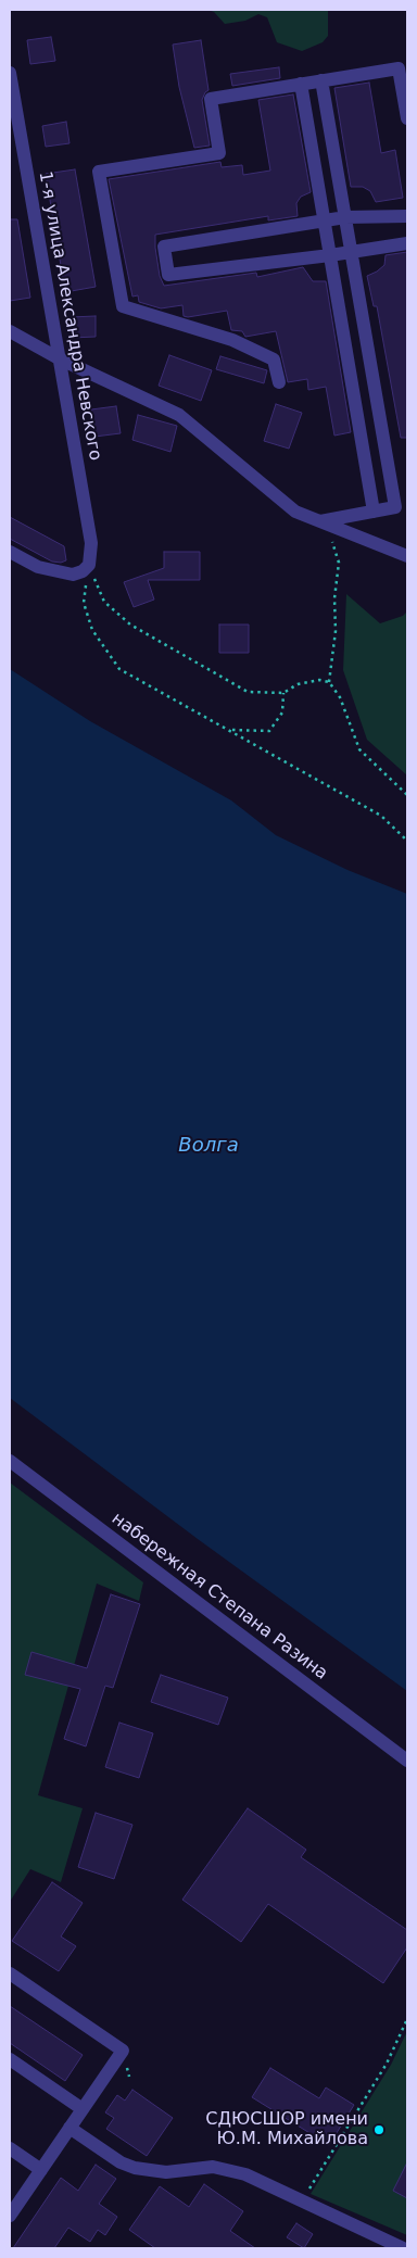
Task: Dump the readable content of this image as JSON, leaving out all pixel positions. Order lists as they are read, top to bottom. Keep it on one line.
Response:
{"streets":{"street":["1-я улица Александра Невского","набережная Степана Разина"]},"water":["Волга"],"places":["СДЮСШОР имени Ю.М. Михайлова"]}
